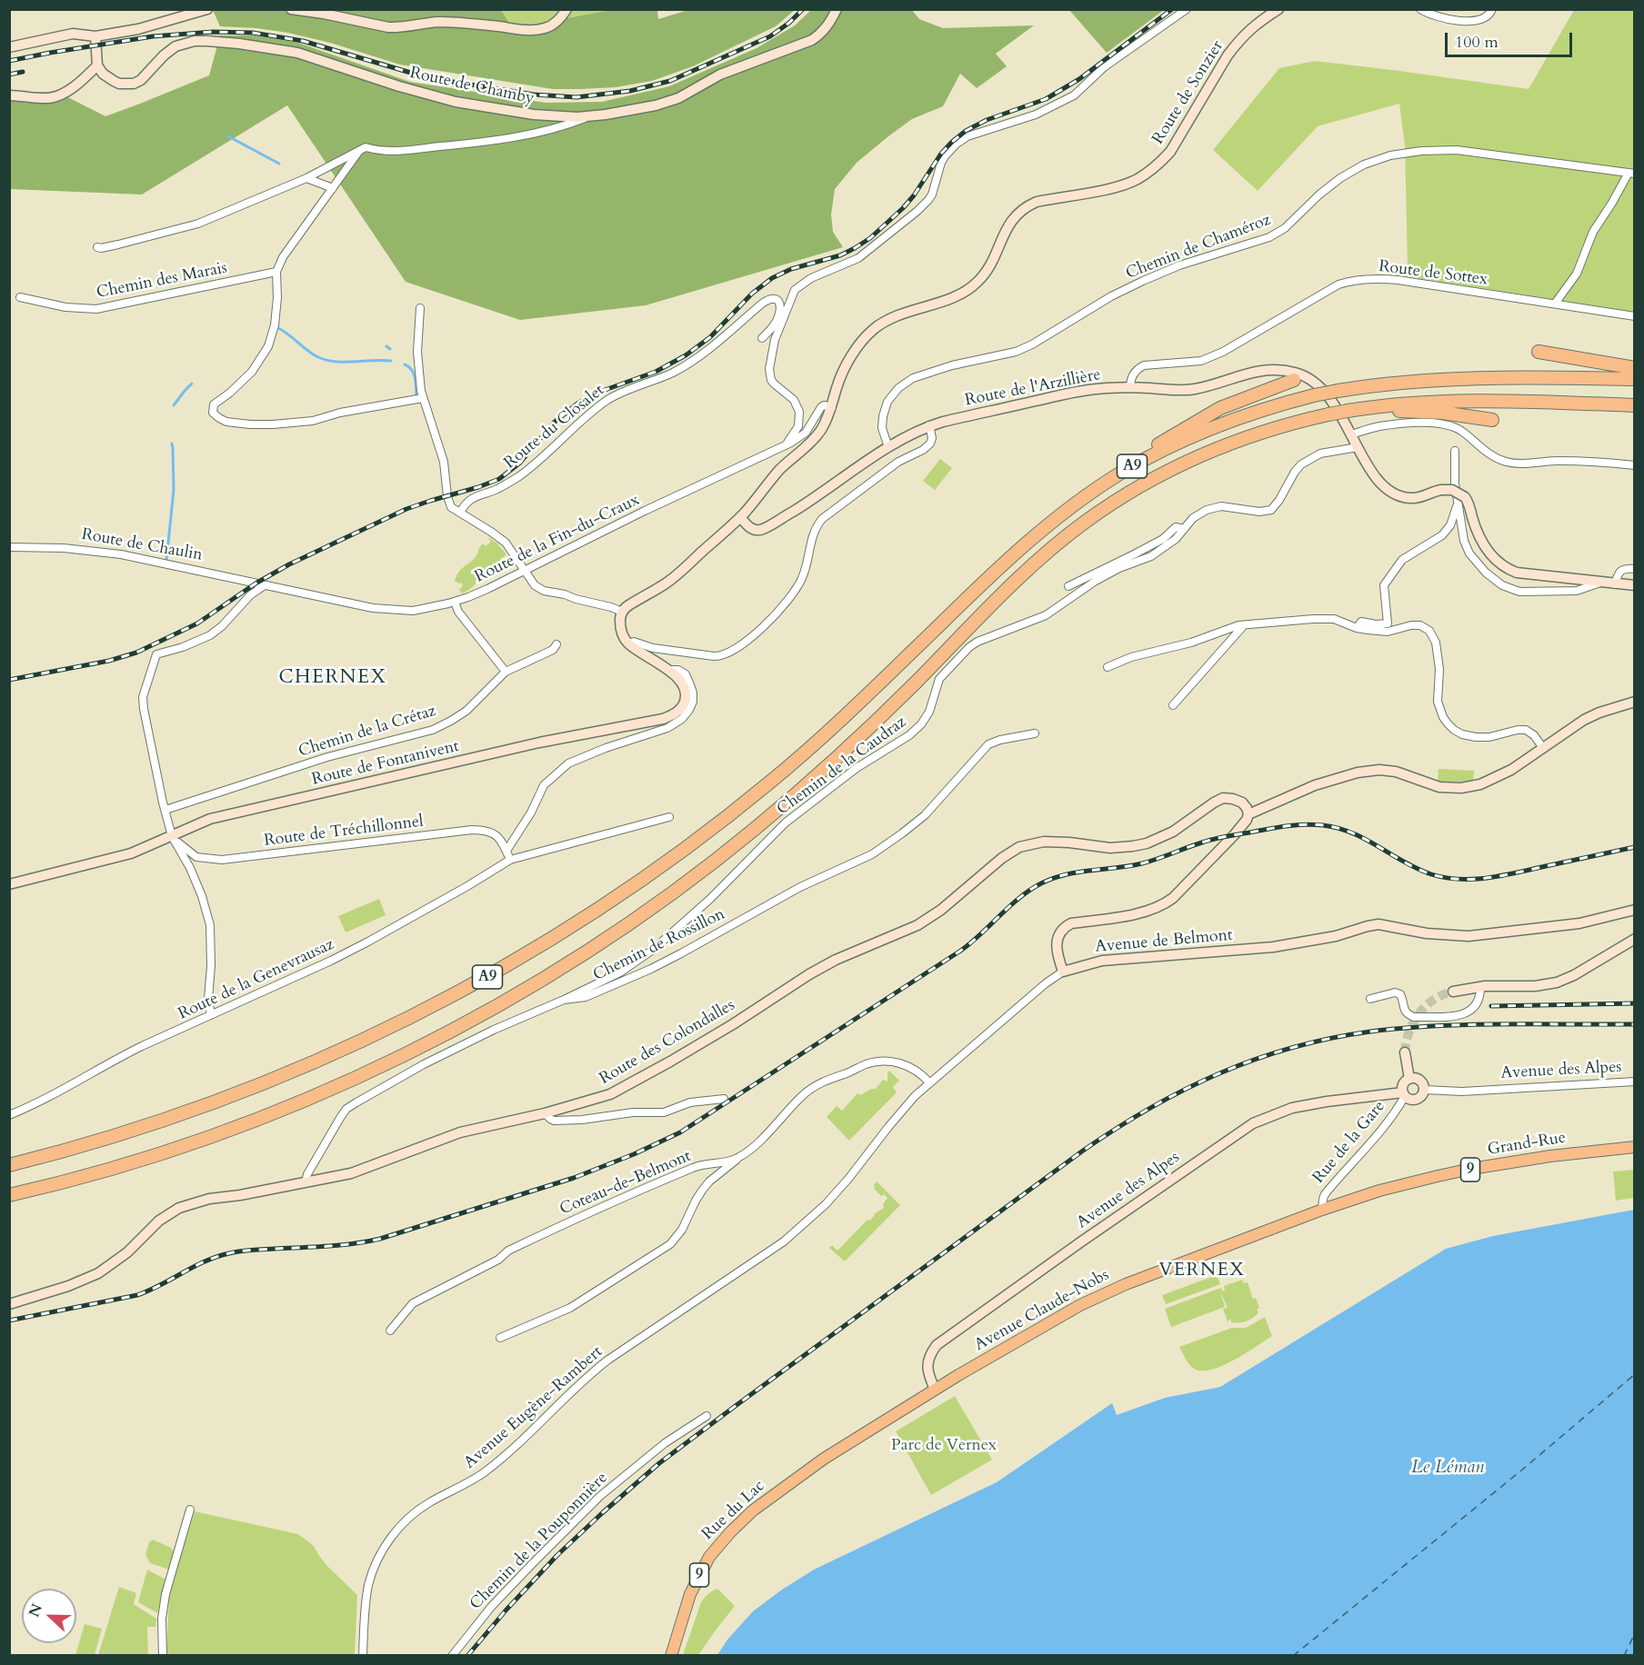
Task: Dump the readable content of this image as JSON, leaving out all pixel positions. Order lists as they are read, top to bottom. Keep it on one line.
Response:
{"streets":{"highway":["A9"],"main road":["Grand-Rue","9","Avenue Claude-Nobs","Rue du Lac"],"street":["Route de Chamby","Route de Sonzier","Chemin de Chaméroz","Route de Sottex","Chemin des Marais","Route de l'Arzillière","Route du Closalet","Route de la Fin-du-Craux","Route de Chaulin","Chemin de la Crétaz","Route de Fontanivent","Chemin de la Caudraz","Route de Tréchillonnel","Avenue de Belmont","Chemin de Rossillon","Route de la Genevrausaz","Route des Colondalles","Avenue des Alpes","Rue de la Gare","Coteau-de-Belmont","Avenue Eugène-Rambert","Chemin de la Pouponnière"]},"crossings":[["Route de Sonzier","Route de l'Arzillière"],["Route de Sonzier","Route de la Fin-du-Craux"],["Chemin de Chaméroz","Route de l'Arzillière"],["Route de Sottex","Route de l'Arzillière"],["Route de l'Arzillière","A9"],["Route de l'Arzillière","Chemin de la Caudraz"],["Route de la Fin-du-Craux","Route de Chaulin"],["Route de Fontanivent","Route de Tréchillonnel"],["Chemin de la Caudraz","Chemin de Rossillon"],["Route de Tréchillonnel","Route de la Genevrausaz"],["Avenue de Belmont","Coteau-de-Belmont"],["Avenue de Belmont","Avenue Eugène-Rambert"],["Chemin de Rossillon","Route des Colondalles"],["Avenue des Alpes","Rue de la Gare"],["Avenue des Alpes","Avenue Claude-Nobs"],["Rue de la Gare","Grand-Rue"],["Rue de la Gare","Avenue Claude-Nobs"],["Grand-Rue","Avenue Claude-Nobs"],["Avenue Claude-Nobs","Rue du Lac"]],"districts":["CHERNEX","VERNEX"],"water":["Le Léman"],"parks":["Parc de Vernex"],"scale_bar":"100 m","north":"left"}
